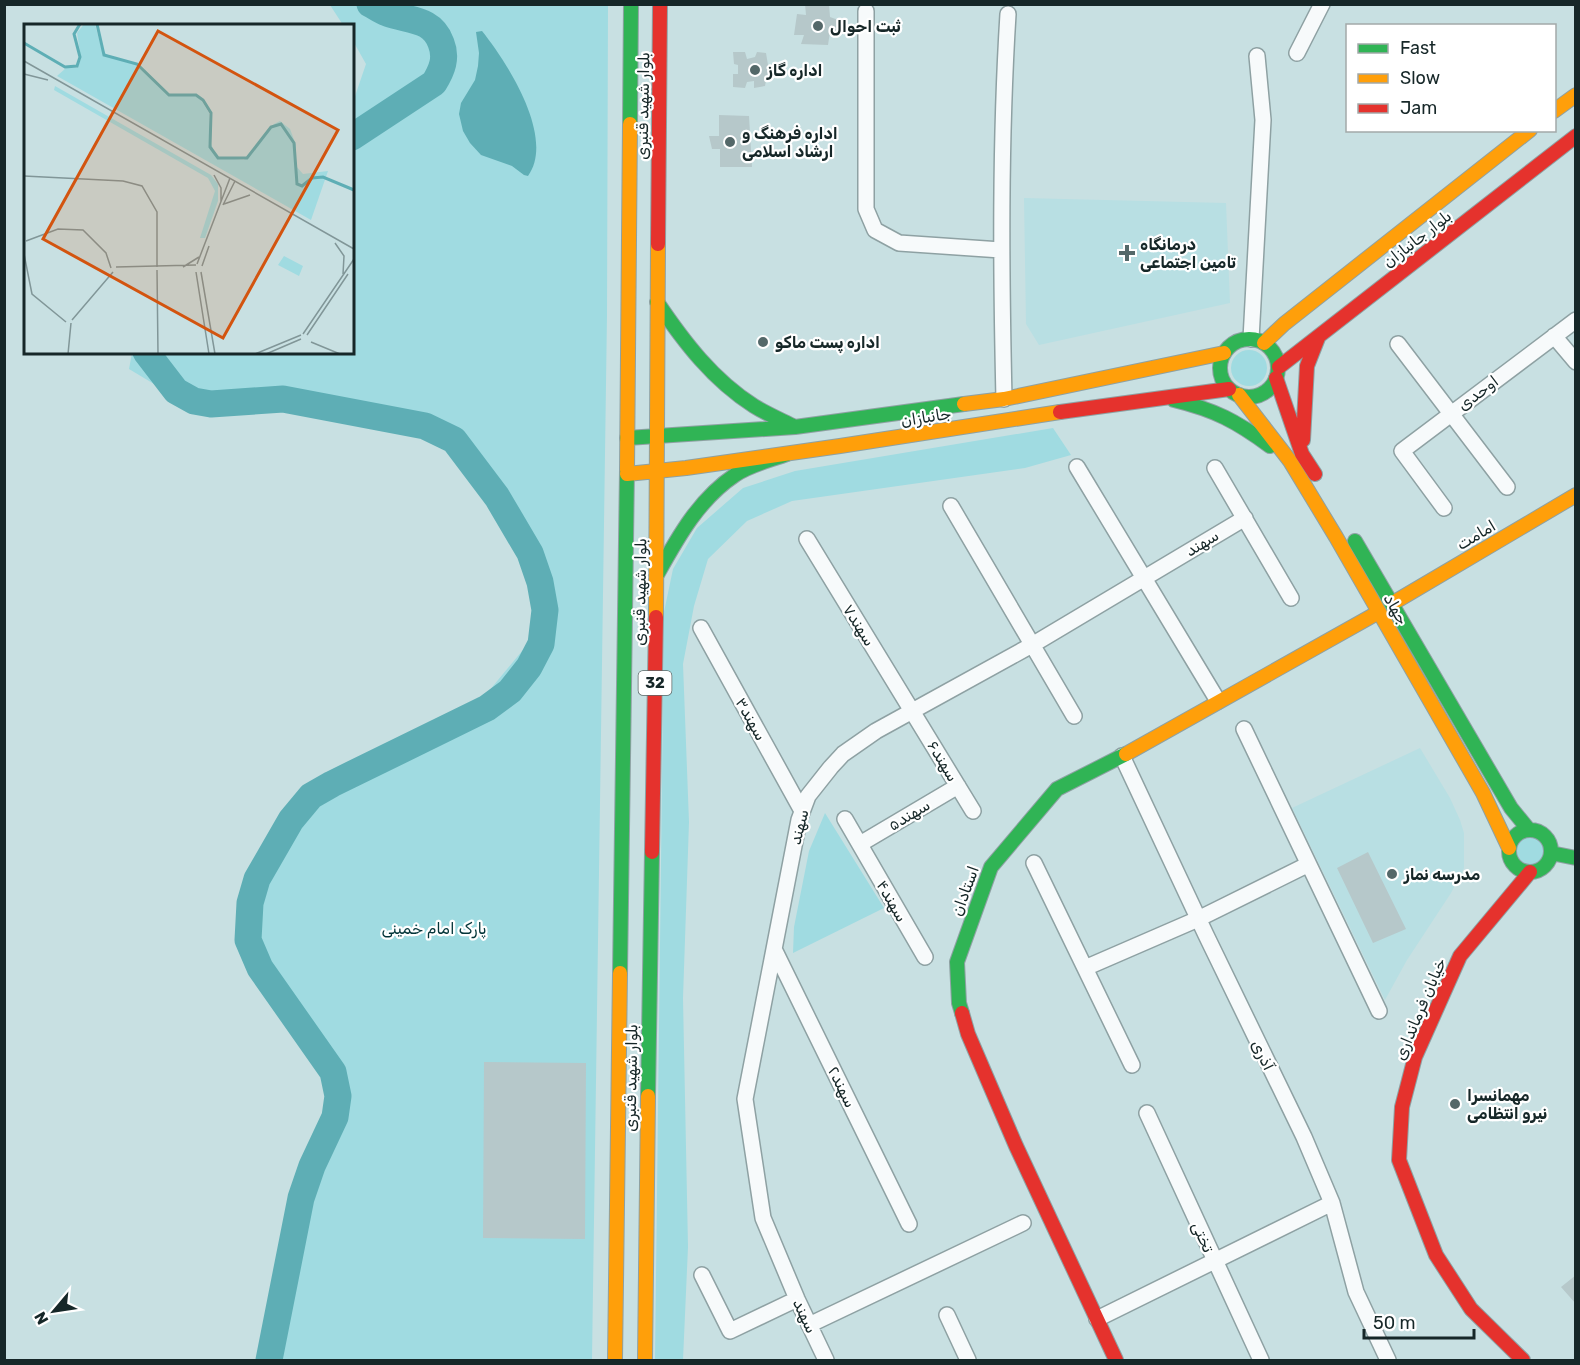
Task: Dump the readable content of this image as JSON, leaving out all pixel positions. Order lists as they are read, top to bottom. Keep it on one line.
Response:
{"streets":{"main road":["بلوار شهید قنبری","بلوار جانبازان","جانبازان","امامت","جهاد","32","استادان","خیابان فرمانداری"],"street":["اوحدی","سهند","سهند۷","سهند۳","سهند۶","سهند۵","سهند۴","آذری","سهند۲","تختی"]},"crossings":[["بلوار شهید قنبری","جانبازان"],["بلوار جانبازان","جانبازان"],["بلوار جانبازان","جهاد"],["جانبازان","جهاد"],["امامت","جهاد"],["سهند","سهند۷"],["سهند","سهند۳"],["سهند","سهند۶"],["سهند","سهند۲"],["جهاد","استادان"],["جهاد","خیابان فرمانداری"],["سهند۷","سهند۶"],["سهند۶","سهند۵"],["سهند۵","سهند۴"],["استادان","آذری"]],"parks":["پارک امام خمینی"],"places":{"other":["ثبت احوال","اداره گاز","اداره فرهنگ و ارشاد اسلامی","اداره پست ماکو","مدرسه نماز","مهمانسرا نیرو انتظامی"],"health":["درمانگاه تامین اجتماعی"]},"legend":["Fast","Slow","Jam"],"scale_bar":"50 m","north":"bottom left"}
